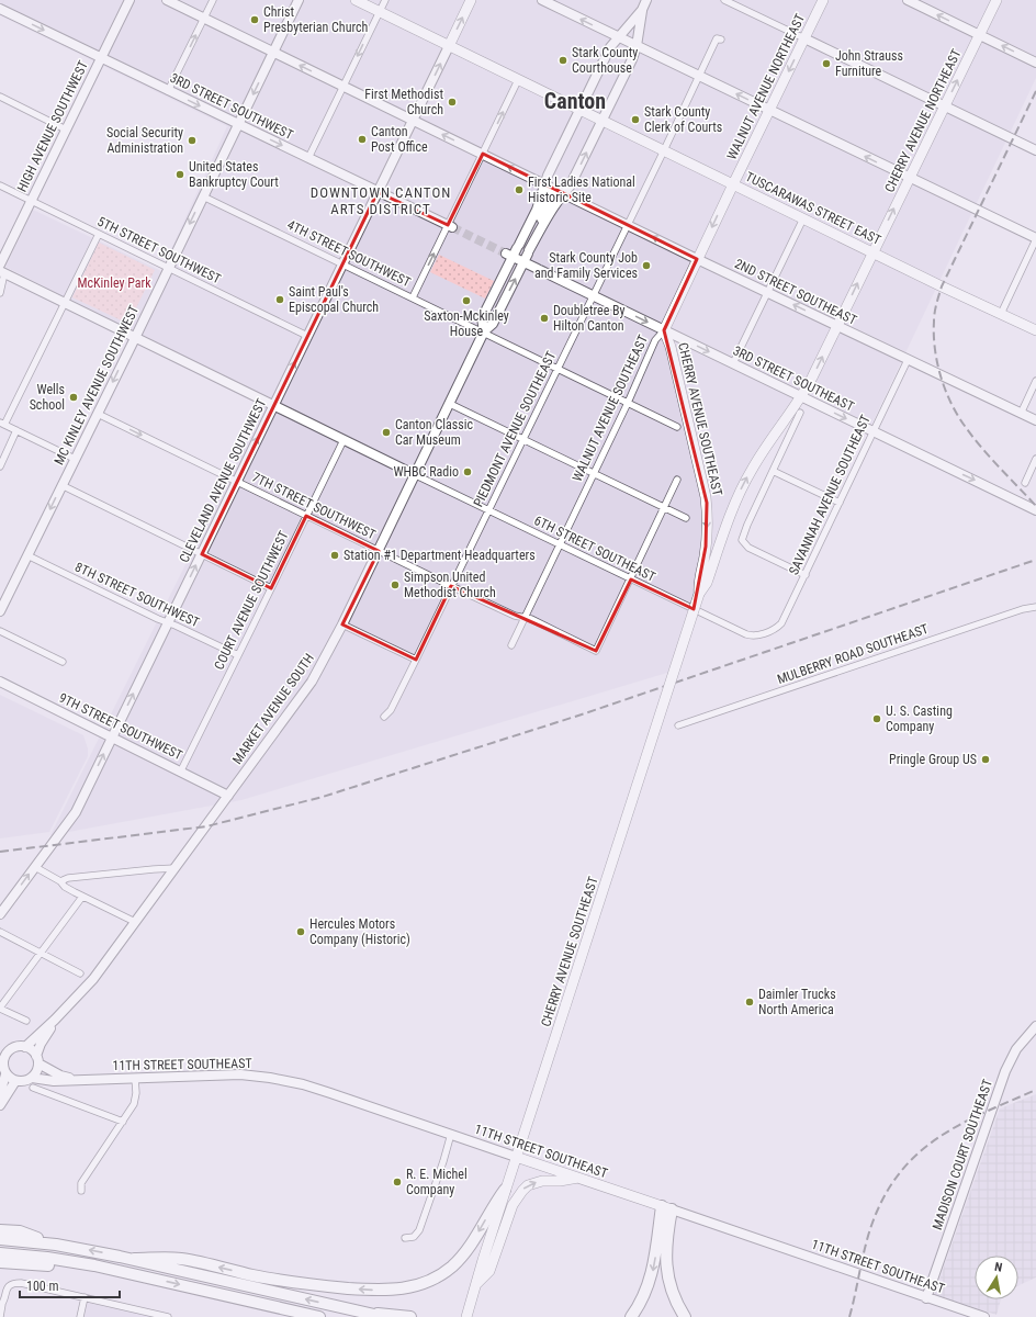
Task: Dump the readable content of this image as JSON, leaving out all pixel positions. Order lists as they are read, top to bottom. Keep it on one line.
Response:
{"streets":{"main road":["WALNUT AVENUE NORTHEAST","CHERRY AVENUE NORTHEAST","TUSCARAWAS STREET EAST","WALNUT AVENUE SOUTHEAST","CHERRY AVENUE SOUTHEAST","11TH STREET SOUTHEAST"],"street":["3RD STREET SOUTHWEST","HIGH AVENUE SOUTHWEST","5TH STREET SOUTHWEST","4TH STREET SOUTHWEST","2ND STREET SOUTHEAST","3RD STREET SOUTHEAST","MC KINLEY AVENUE SOUTHWEST","PIEDMONT AVENUE SOUTHEAST","CLEVELAND AVENUE SOUTHWEST","SAVANNAH AVENUE SOUTHEAST","7TH STREET SOUTHWEST","6TH STREET SOUTHEAST","8TH STREET SOUTHWEST","COURT AVENUE SOUTHWEST","MULBERRY ROAD SOUTHEAST","MARKET AVENUE SOUTH","9TH STREET SOUTHWEST","MADISON COURT SOUTHEAST"]},"crossings":[["WALNUT AVENUE NORTHEAST","TUSCARAWAS STREET EAST"],["WALNUT AVENUE NORTHEAST","WALNUT AVENUE SOUTHEAST"],["3RD STREET SOUTHWEST","HIGH AVENUE SOUTHWEST"],["3RD STREET SOUTHWEST","MC KINLEY AVENUE SOUTHWEST"],["3RD STREET SOUTHWEST","CLEVELAND AVENUE SOUTHWEST"],["CHERRY AVENUE NORTHEAST","TUSCARAWAS STREET EAST"],["CHERRY AVENUE NORTHEAST","CHERRY AVENUE SOUTHEAST"],["HIGH AVENUE SOUTHWEST","5TH STREET SOUTHWEST"],["TUSCARAWAS STREET EAST","WALNUT AVENUE SOUTHEAST"],["TUSCARAWAS STREET EAST","CHERRY AVENUE SOUTHEAST"],["TUSCARAWAS STREET EAST","PIEDMONT AVENUE SOUTHEAST"],["TUSCARAWAS STREET EAST","CLEVELAND AVENUE SOUTHWEST"],["TUSCARAWAS STREET EAST","MARKET AVENUE SOUTH"],["5TH STREET SOUTHWEST","MC KINLEY AVENUE SOUTHWEST"],["5TH STREET SOUTHWEST","CLEVELAND AVENUE SOUTHWEST"],["4TH STREET SOUTHWEST","MC KINLEY AVENUE SOUTHWEST"],["4TH STREET SOUTHWEST","WALNUT AVENUE SOUTHEAST"],["4TH STREET SOUTHWEST","PIEDMONT AVENUE SOUTHEAST"],["4TH STREET SOUTHWEST","CLEVELAND AVENUE SOUTHWEST"],["4TH STREET SOUTHWEST","MARKET AVENUE SOUTH"],["2ND STREET SOUTHEAST","MC KINLEY AVENUE SOUTHWEST"],["2ND STREET SOUTHEAST","WALNUT AVENUE SOUTHEAST"],["2ND STREET SOUTHEAST","CHERRY AVENUE SOUTHEAST"],["2ND STREET SOUTHEAST","PIEDMONT AVENUE SOUTHEAST"],["2ND STREET SOUTHEAST","CLEVELAND AVENUE SOUTHWEST"],["2ND STREET SOUTHEAST","SAVANNAH AVENUE SOUTHEAST"],["2ND STREET SOUTHEAST","MARKET AVENUE SOUTH"],["3RD STREET SOUTHEAST","WALNUT AVENUE SOUTHEAST"],["3RD STREET SOUTHEAST","CHERRY AVENUE SOUTHEAST"],["3RD STREET SOUTHEAST","PIEDMONT AVENUE SOUTHEAST"],["3RD STREET SOUTHEAST","SAVANNAH AVENUE SOUTHEAST"],["3RD STREET SOUTHEAST","MARKET AVENUE SOUTH"],["MC KINLEY AVENUE SOUTHWEST","7TH STREET SOUTHWEST"],["MC KINLEY AVENUE SOUTHWEST","8TH STREET SOUTHWEST"],["WALNUT AVENUE SOUTHEAST","CHERRY AVENUE SOUTHEAST"],["WALNUT AVENUE SOUTHEAST","7TH STREET SOUTHWEST"],["WALNUT AVENUE SOUTHEAST","6TH STREET SOUTHEAST"],["CHERRY AVENUE SOUTHEAST","11TH STREET SOUTHEAST"],["PIEDMONT AVENUE SOUTHEAST","7TH STREET SOUTHWEST"],["PIEDMONT AVENUE SOUTHEAST","6TH STREET SOUTHEAST"],["CLEVELAND AVENUE SOUTHWEST","7TH STREET SOUTHWEST"],["CLEVELAND AVENUE SOUTHWEST","8TH STREET SOUTHWEST"],["CLEVELAND AVENUE SOUTHWEST","9TH STREET SOUTHWEST"],["SAVANNAH AVENUE SOUTHEAST","6TH STREET SOUTHEAST"],["7TH STREET SOUTHWEST","6TH STREET SOUTHEAST"],["7TH STREET SOUTHWEST","COURT AVENUE SOUTHWEST"],["7TH STREET SOUTHWEST","MARKET AVENUE SOUTH"],["6TH STREET SOUTHEAST","MARKET AVENUE SOUTH"],["8TH STREET SOUTHWEST","COURT AVENUE SOUTHWEST"],["COURT AVENUE SOUTHWEST","9TH STREET SOUTHWEST"],["MARKET AVENUE SOUTH","9TH STREET SOUTHWEST"],["MARKET AVENUE SOUTH","11TH STREET SOUTHEAST"],["11TH STREET SOUTHEAST","MADISON COURT SOUTHEAST"]],"one_way":["WALNUT AVENUE NORTHEAST","3RD STREET SOUTHWEST","CHERRY AVENUE NORTHEAST","2ND STREET SOUTHEAST","3RD STREET SOUTHEAST"],"districts":["Canton","DOWNTOWN CANTON ARTS DISTRICT"],"parks":["McKinley Park"],"places":["Christ Presbyterian Church","Stark County Courthouse","John Strauss Furniture","First Methodist Church","Stark County Clerk of Courts","Canton Post Office","Social Security Administration","United States Bankruptcy Court","First Ladies National Historic Site","Stark County Job and Family Services","Saint Paul's Episcopal Church","Saxton-Mckinley House","Doubletree By Hilton Canton","Wells School","Canton Classic Car Museum","WHBC Radio","Station #1 Department Headquarters","Simpson United Methodist Church","U. S. Casting Company","Pringle Group US","Hercules Motors Company (Historic)","Daimler Trucks North America","R. E. Michel Company"],"scale_bar":"100 m","north":"top"}
